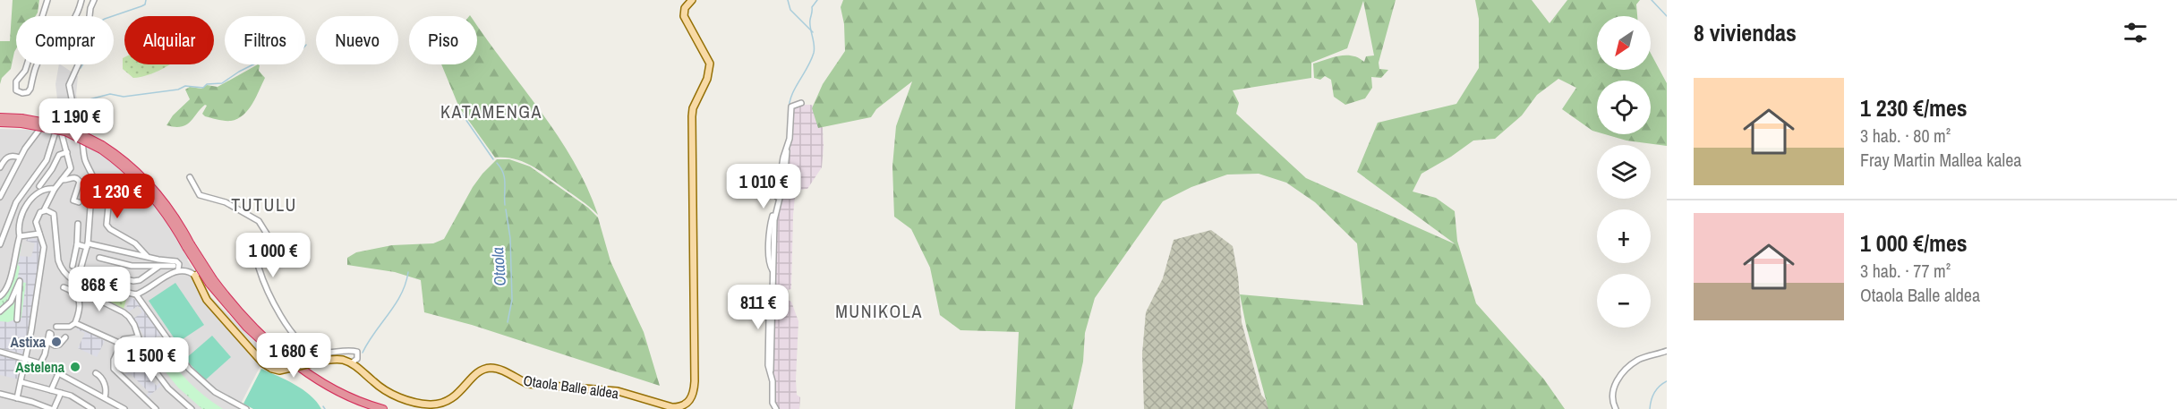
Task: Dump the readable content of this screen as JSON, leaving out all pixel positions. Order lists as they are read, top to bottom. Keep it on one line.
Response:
{"streets":{"main road":["Otaola Balle aldea"]},"districts":["KATAMENGA","TUTULU","MUNIKOLA"],"water":["Otaola"],"places":["Astixa","Astelena"],"north":"bottom left","page":{"heading":"8 viviendas","map_buttons":["+","−"],"chip":["Comprar","Alquilar","Filtros","Nuevo","Piso"],"list":[{"name":"1 230 €/mes","note":"3 hab. · 80 m² · Fray Martin Mallea kalea"},{"name":"1 000 €/mes","note":"3 hab. · 77 m² · Otaola Balle aldea"}],"price":["1 190 €","1 010 €","1 230 €","1 000 €","868 €","811 €","1 680 €","1 500 €"]}}
